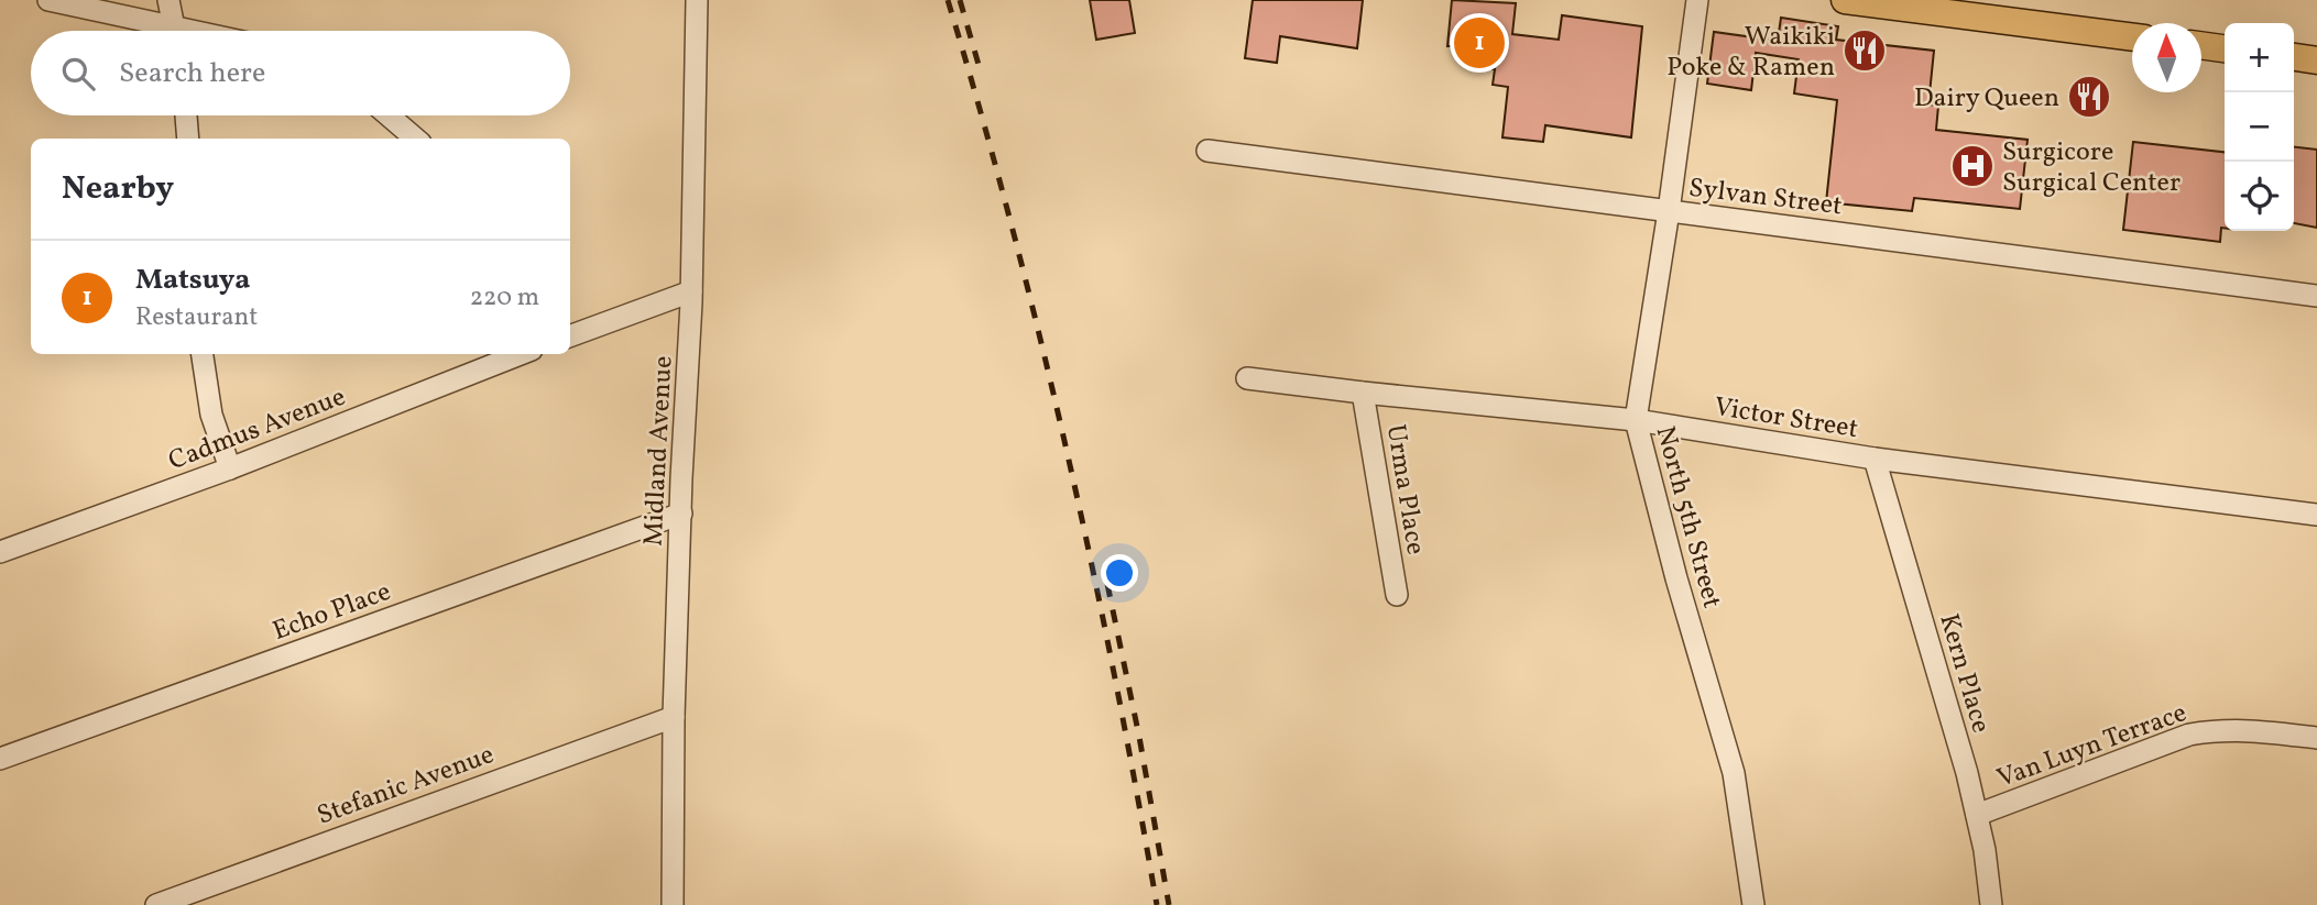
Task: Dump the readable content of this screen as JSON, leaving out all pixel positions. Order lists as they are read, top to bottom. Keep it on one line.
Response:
{"streets":{"street":["Sylvan Street","Victor Street","Cadmus Avenue","Midland Avenue","Urma Place","North 5th Street","Echo Place","Kern Place","Van Luyn Terrace","Stefanic Avenue"]},"crossings":[["Sylvan Street","North 5th Street"],["Victor Street","Urma Place"],["Victor Street","North 5th Street"],["Victor Street","Kern Place"],["Midland Avenue","Echo Place"],["Midland Avenue","Stefanic Avenue"],["Kern Place","Van Luyn Terrace"]],"places":{"restaurant":["Waikiki Poke & Ramen","Dairy Queen"],"hospital":["Surgicore Surgical Center"]},"north":"top","page":{"pins":"1","map_buttons":["+","−"],"search":"Search here","heading":"Nearby","list":[{"mark":"1","name":"Matsuya","note":"Restaurant","value":"220 m"}]}}
